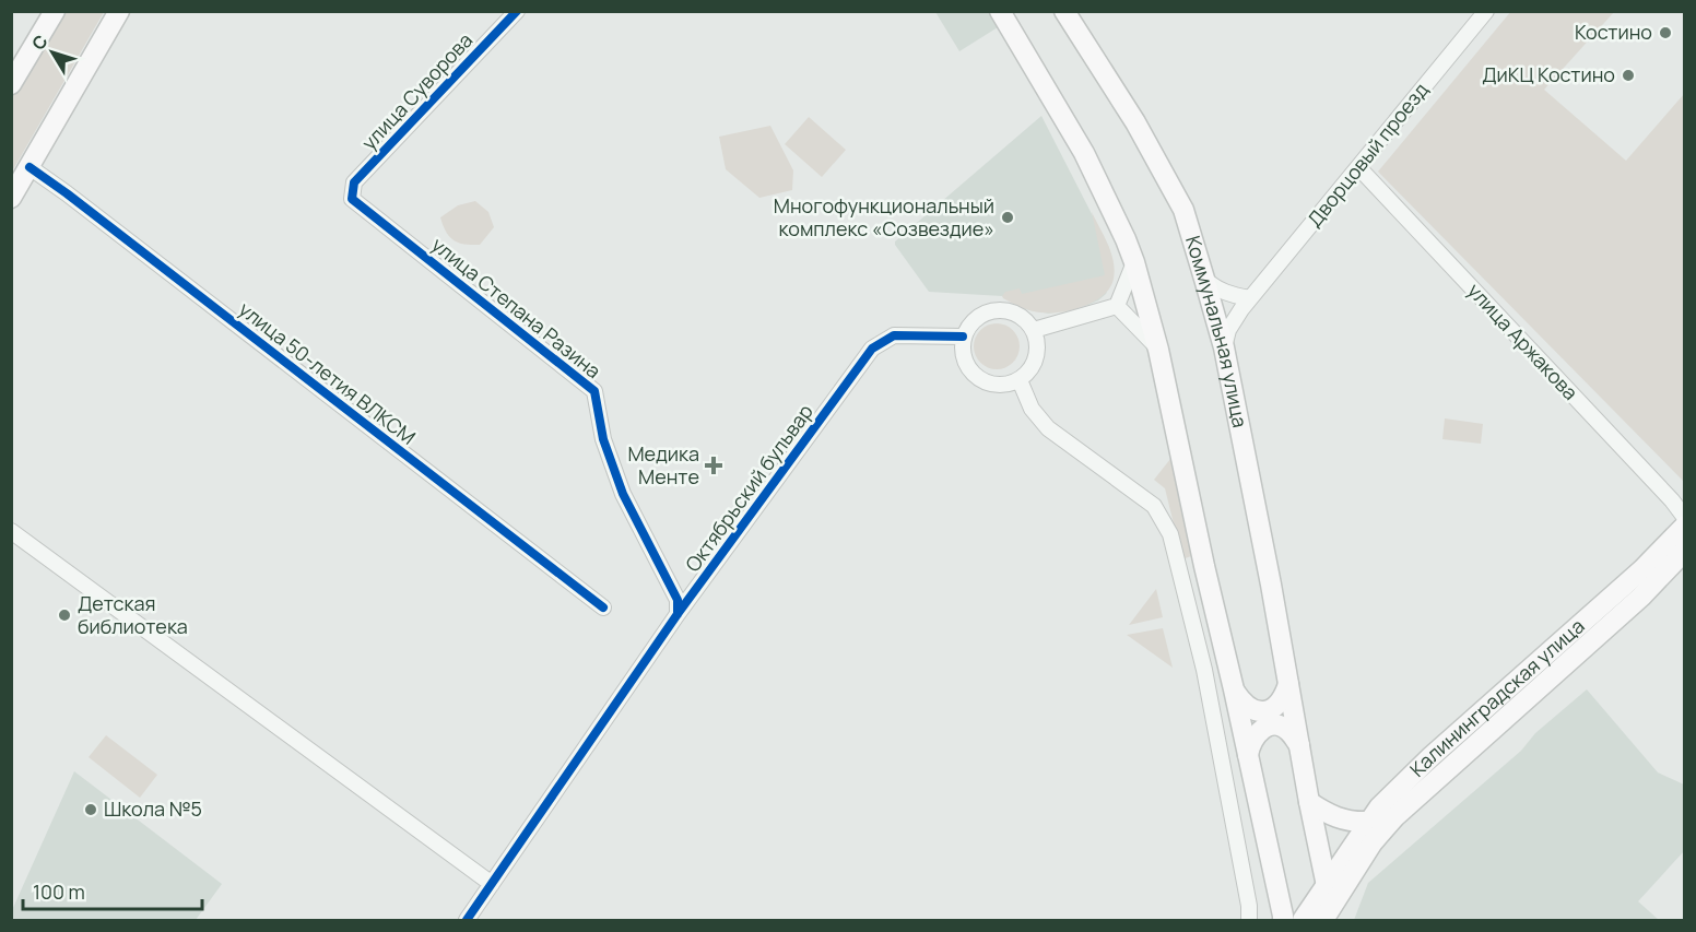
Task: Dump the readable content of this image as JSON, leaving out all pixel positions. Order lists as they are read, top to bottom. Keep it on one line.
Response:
{"streets":{"main road":["Коммунальная улица","Калининградская улица"],"street":["улица Суворова","Дворцовый проезд","улица Степана Разина","улица Аржакова","улица 50-летия ВЛКСМ","Октябрьский бульвар"]},"crossings":[["улица Суворова","улица Степана Разина"],["Дворцовый проезд","Коммунальная улица"],["Дворцовый проезд","улица Аржакова"],["улица Степана Разина","Октябрьский бульвар"],["Коммунальная улица","Калининградская улица"]],"places":{"other":["Костино","ДиКЦ Костино","Многофункциональный комплекс «Созвездие»","Детская библиотека","Школа №5"],"health":["Медика Менте"]},"scale_bar":"100 m","north":"top left"}
